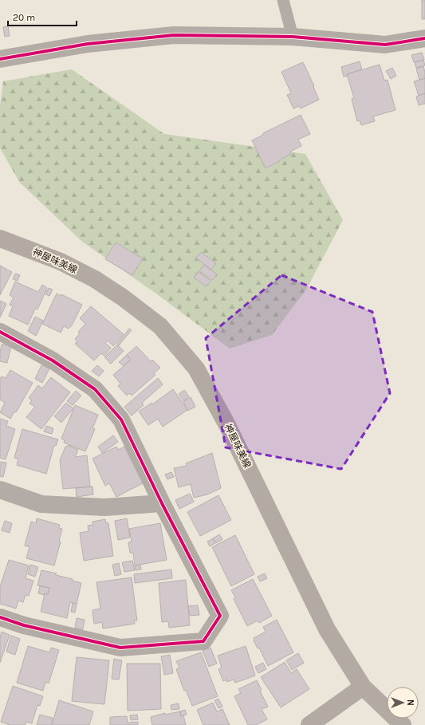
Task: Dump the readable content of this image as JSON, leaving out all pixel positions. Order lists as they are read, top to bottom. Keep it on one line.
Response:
{"streets":{"main road":["神屋味美線"]},"scale_bar":"20 m","north":"right"}
